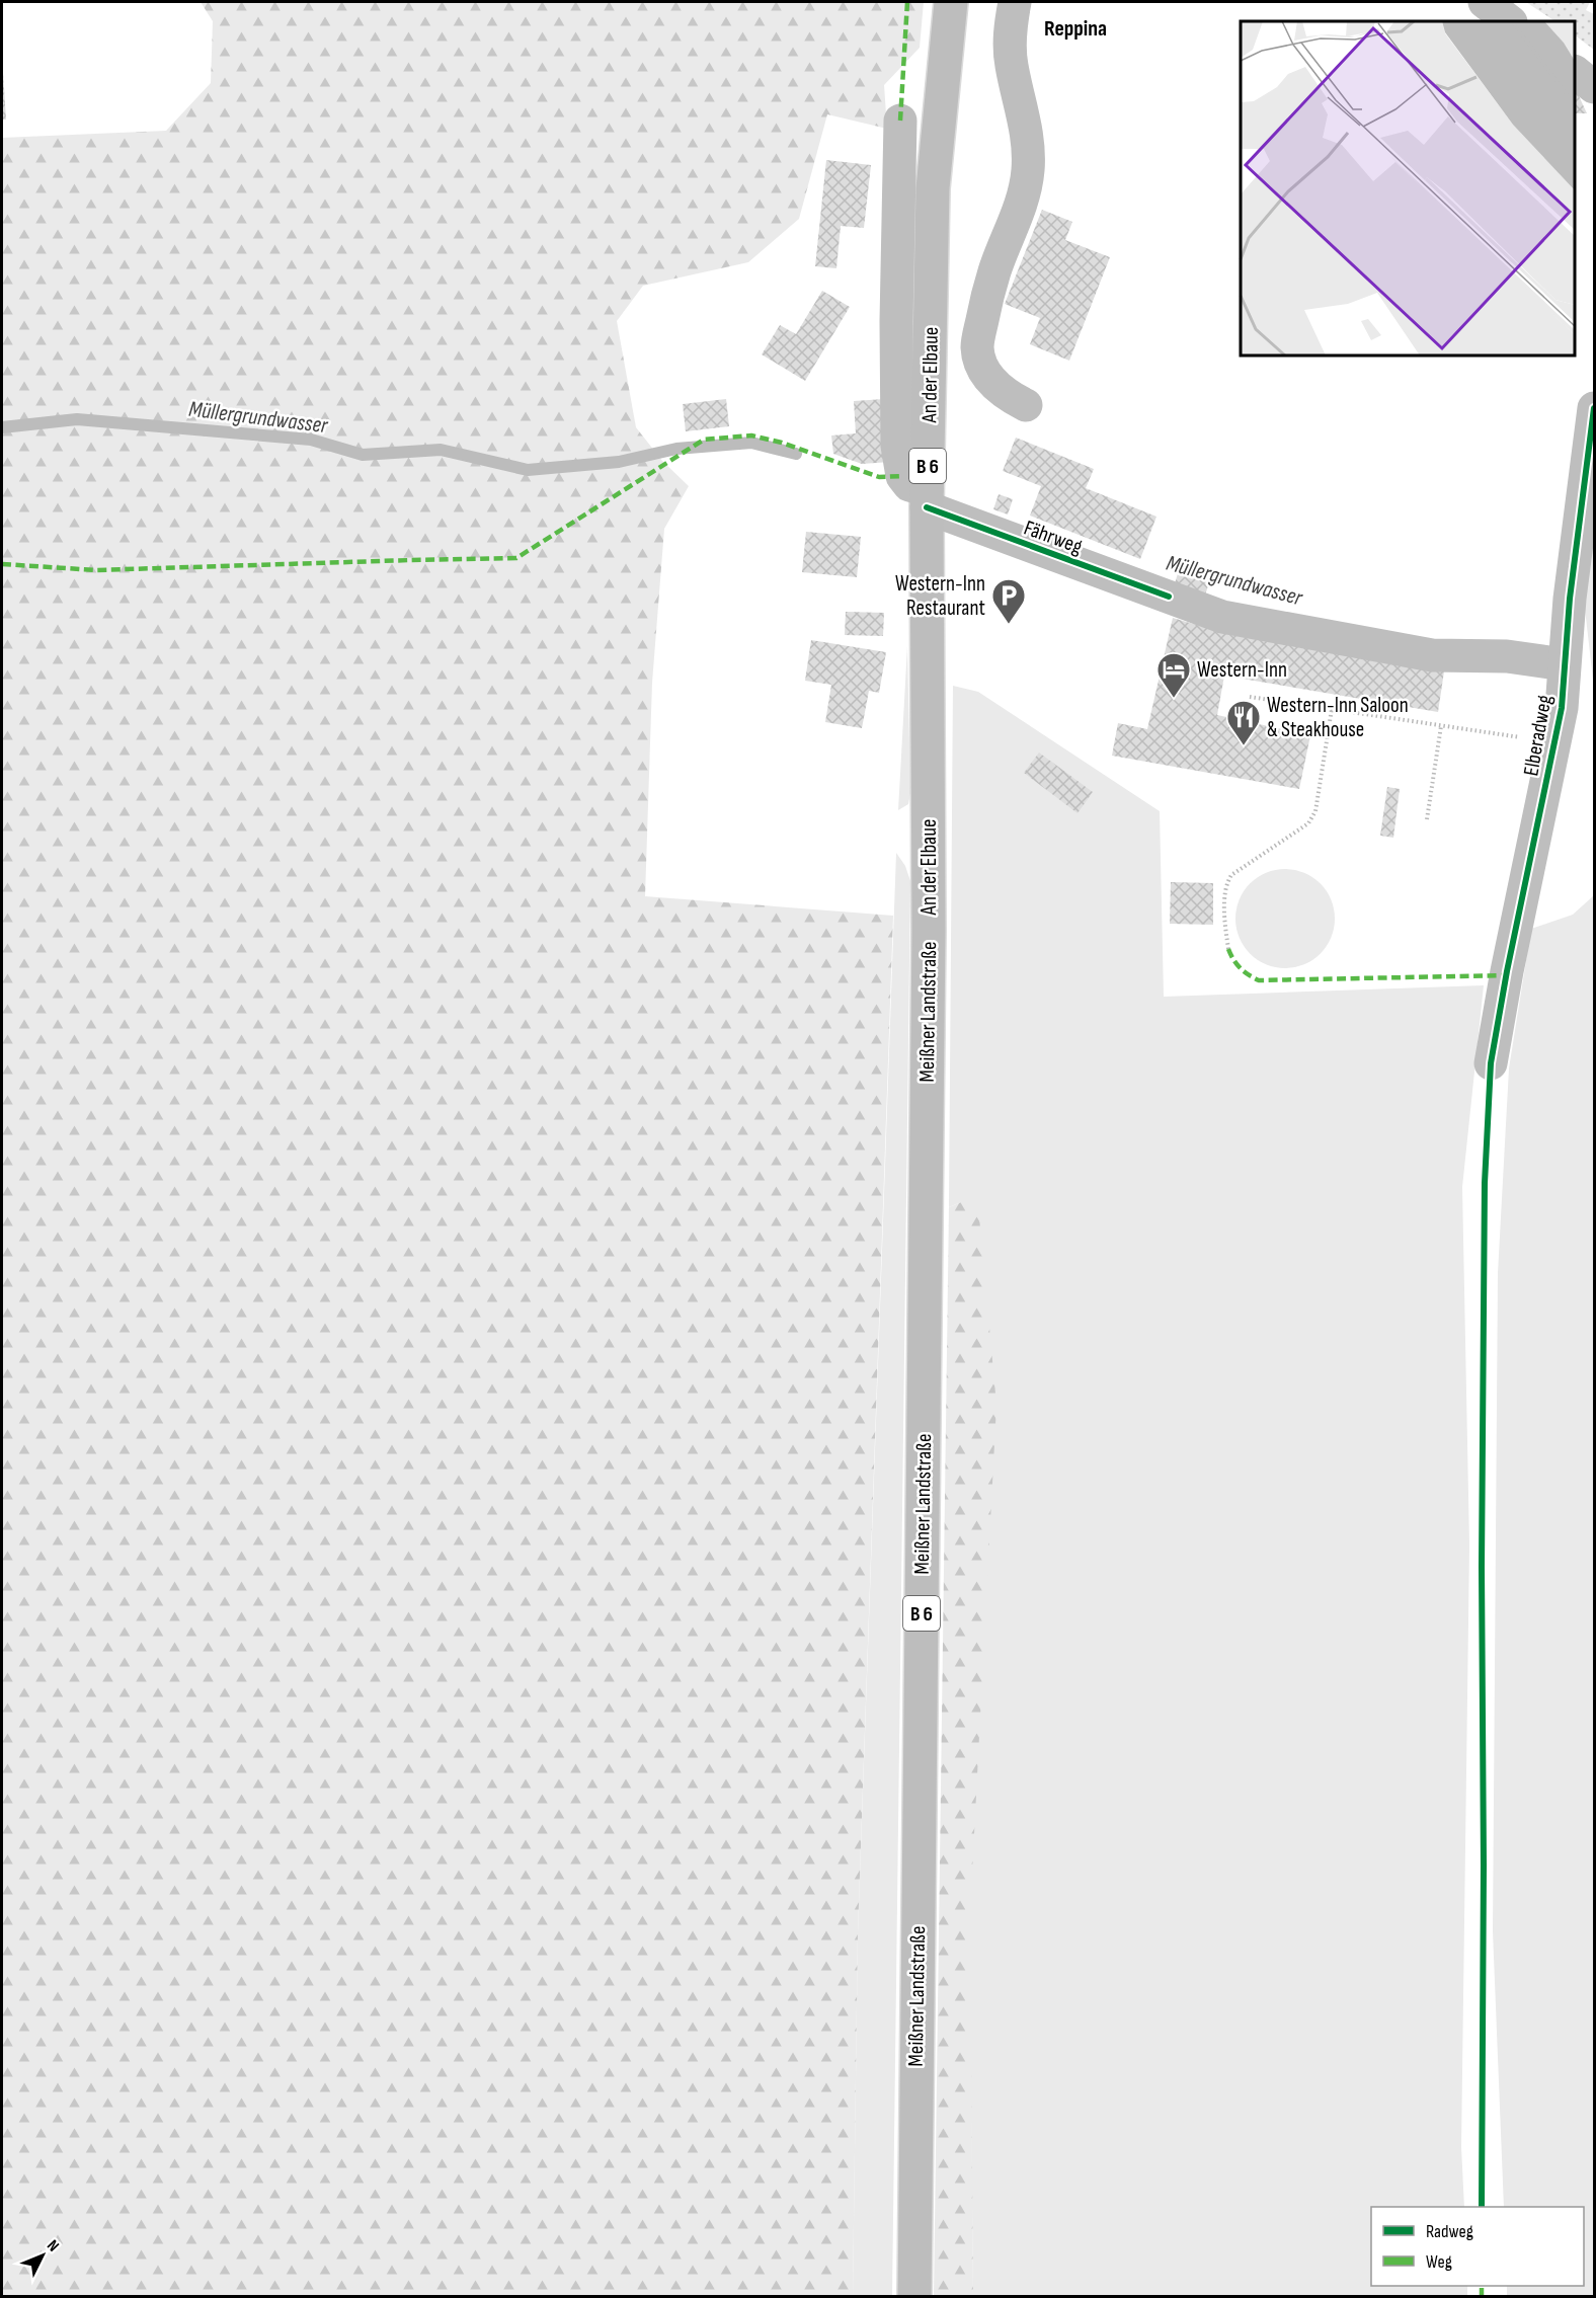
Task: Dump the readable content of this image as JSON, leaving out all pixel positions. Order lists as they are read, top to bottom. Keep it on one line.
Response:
{"streets":{"main road":["An der Elbaue","B 6","Meißner Landstraße"],"street":["Fährweg","Elberadweg"]},"crossings":[["An der Elbaue","Fährweg"],["An der Elbaue","Meißner Landstraße"],["Fährweg","Elberadweg"]],"districts":["Reppina"],"water":["Müllergrundwasser"],"places":{"parking":["Western-Inn Restaurant"],"hotel":["Western-Inn"],"restaurant":["Western-Inn Saloon & Steakhouse"]},"legend":["Radweg","Weg"],"north":"top right"}
